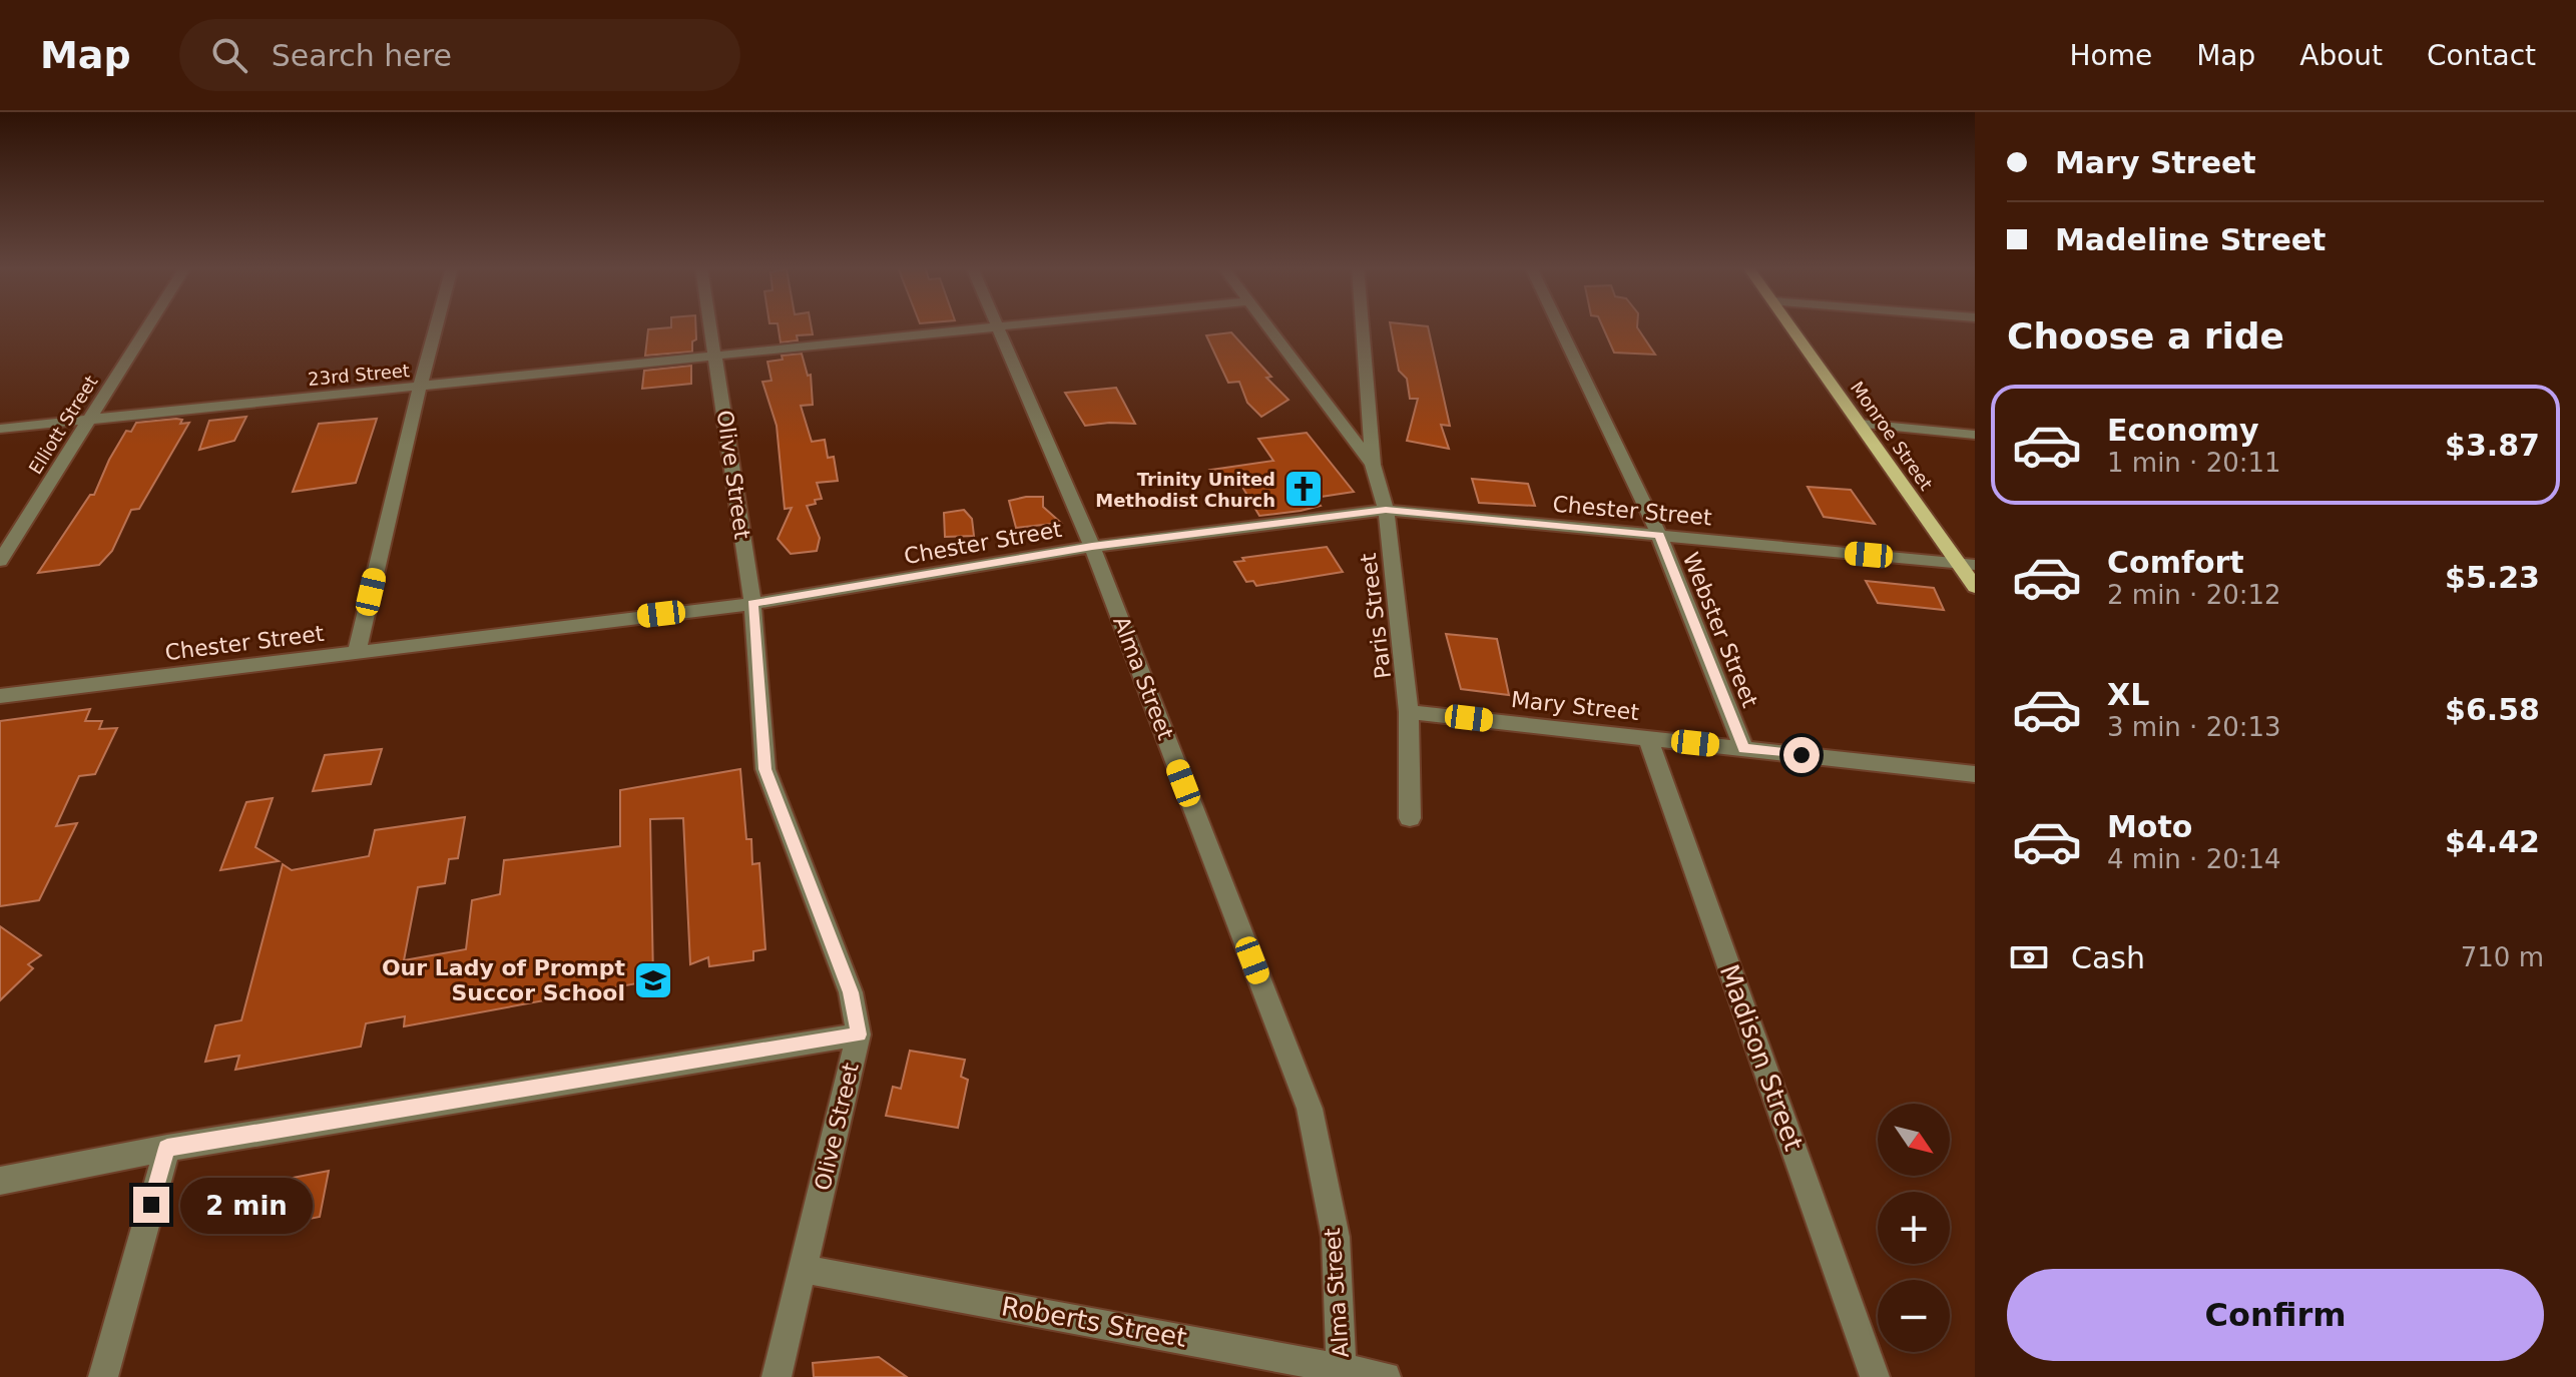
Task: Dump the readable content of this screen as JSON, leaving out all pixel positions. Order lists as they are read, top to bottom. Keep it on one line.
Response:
{"streets":{"main road":["Monroe Street"],"street":["23rd Street","Elliott Street","Olive Street","Chester Street","Paris Street","Webster Street","Alma Street","Mary Street","Madison Street","Roberts Street"]},"crossings":[["23rd Street","Elliott Street"],["23rd Street","Olive Street"],["23rd Street","Alma Street"],["Monroe Street","Chester Street"],["Olive Street","Chester Street"],["Olive Street","Roberts Street"],["Chester Street","Paris Street"],["Chester Street","Webster Street"],["Chester Street","Alma Street"],["Paris Street","Mary Street"],["Webster Street","Mary Street"],["Alma Street","Roberts Street"],["Mary Street","Madison Street"]],"places":{"church":["Trinity United Methodist Church"],"school or university":["Our Lady of Prompt Succor School"]},"north":"bottom right","page":{"header":"Map","search":"Search here","nav":["Home","Map","About","Contact"],"banner":["Mary Street","Madeline Street"],"heading":"Choose a ride","list":[{"name":"Economy","note":"1 min · 20:11","value":"$3.87"},{"name":"Comfort","note":"2 min · 20:12","value":"$5.23"},{"name":"XL","note":"3 min · 20:13","value":"$6.58"},{"name":"Moto","note":"4 min · 20:14","value":"$4.42"}],"pay":["Cash","710 m"],"map_buttons":["+","−"],"bubble":"2 min","buttons":"Confirm"}}
